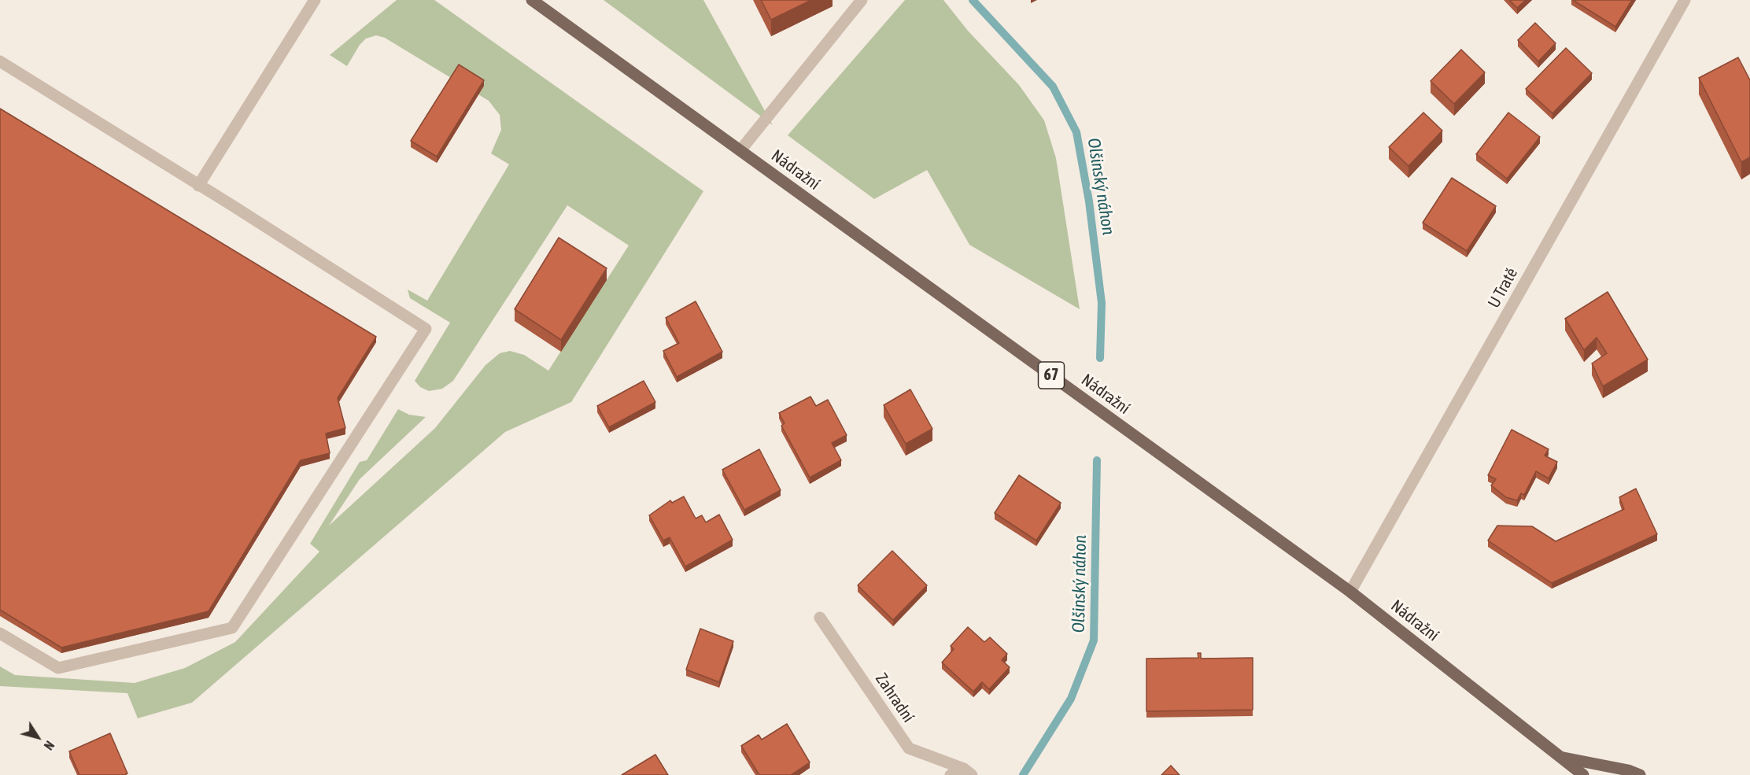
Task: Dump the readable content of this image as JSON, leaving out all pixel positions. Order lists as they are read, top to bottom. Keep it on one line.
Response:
{"streets":{"main road":["Nádražní","67"],"street":["U Tratě","Zahradní"]},"crossings":[["Nádražní","U Tratě"]],"water":["Olšinský náhon"],"north":"bottom right"}
